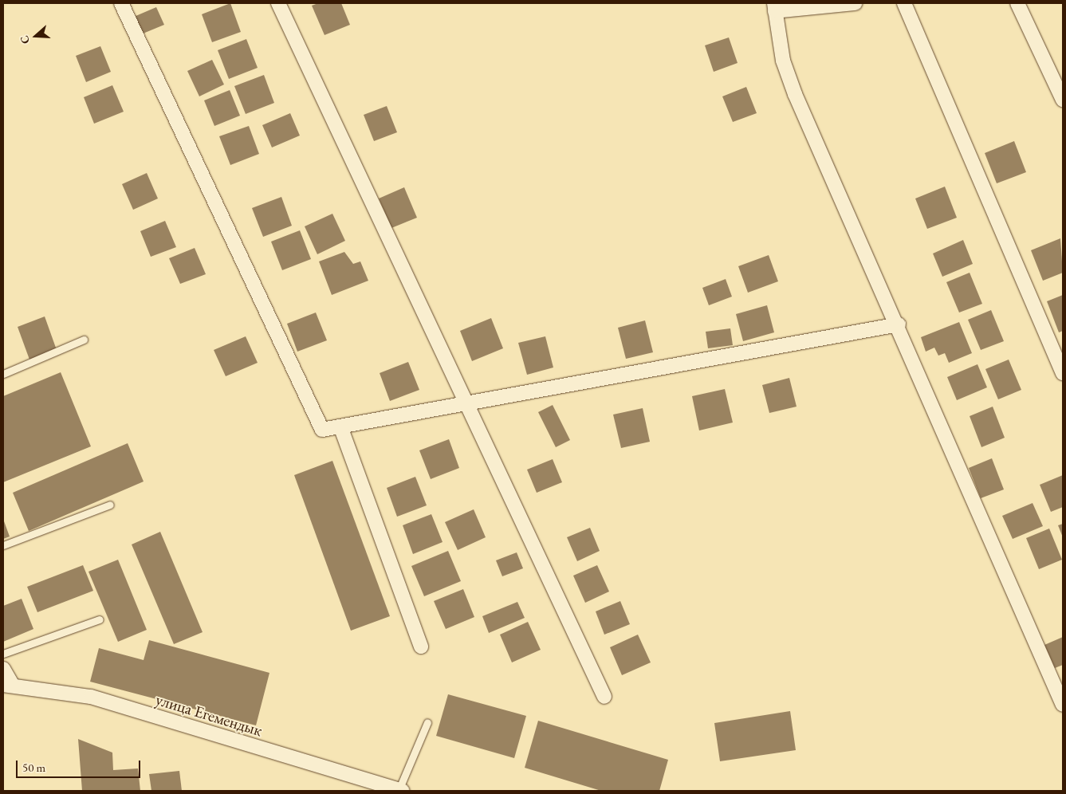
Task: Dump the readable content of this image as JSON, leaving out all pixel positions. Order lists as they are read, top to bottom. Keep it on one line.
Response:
{"streets":{"street":["улица Егемендык"]},"scale_bar":"50 m","north":"left"}
